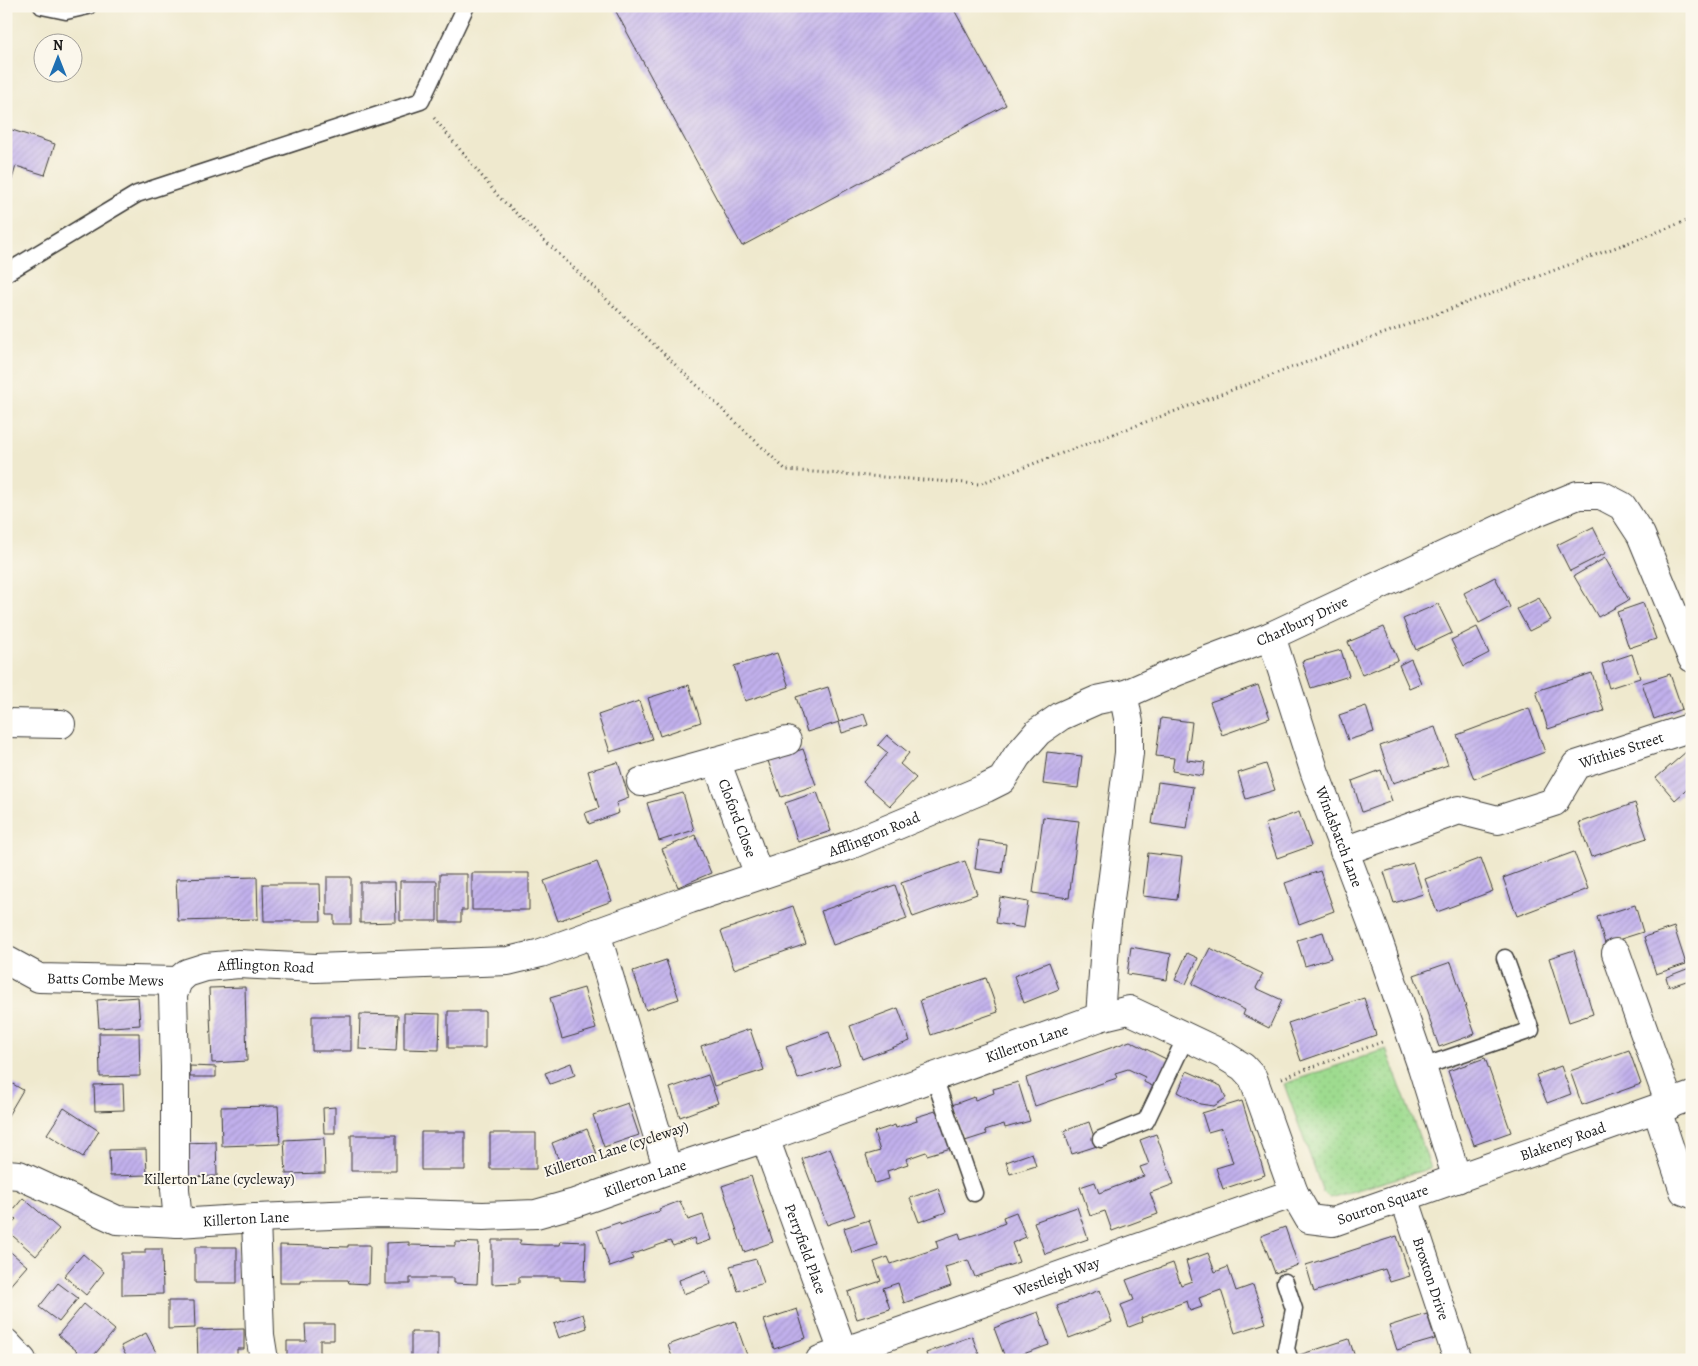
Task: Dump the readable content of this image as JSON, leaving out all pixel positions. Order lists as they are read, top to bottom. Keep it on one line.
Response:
{"streets":{"street":["Charlbury Drive","Withies Street","Cloford Close","Afflington Road","Windsbatch Lane","Batts Combe Mews","Killerton Lane","Blakeney Road","Sourton Square","Perryfield Place","Westleigh Way","Broxton Drive"]},"crossings":[["Charlbury Drive","Afflington Road"],["Charlbury Drive","Windsbatch Lane"],["Withies Street","Windsbatch Lane"],["Cloford Close","Afflington Road"],["Afflington Road","Batts Combe Mews"],["Killerton Lane","Sourton Square"],["Killerton Lane","Perryfield Place"],["Blakeney Road","Sourton Square"],["Sourton Square","Westleigh Way"],["Sourton Square","Broxton Drive"],["Perryfield Place","Westleigh Way"]],"north":"top"}
